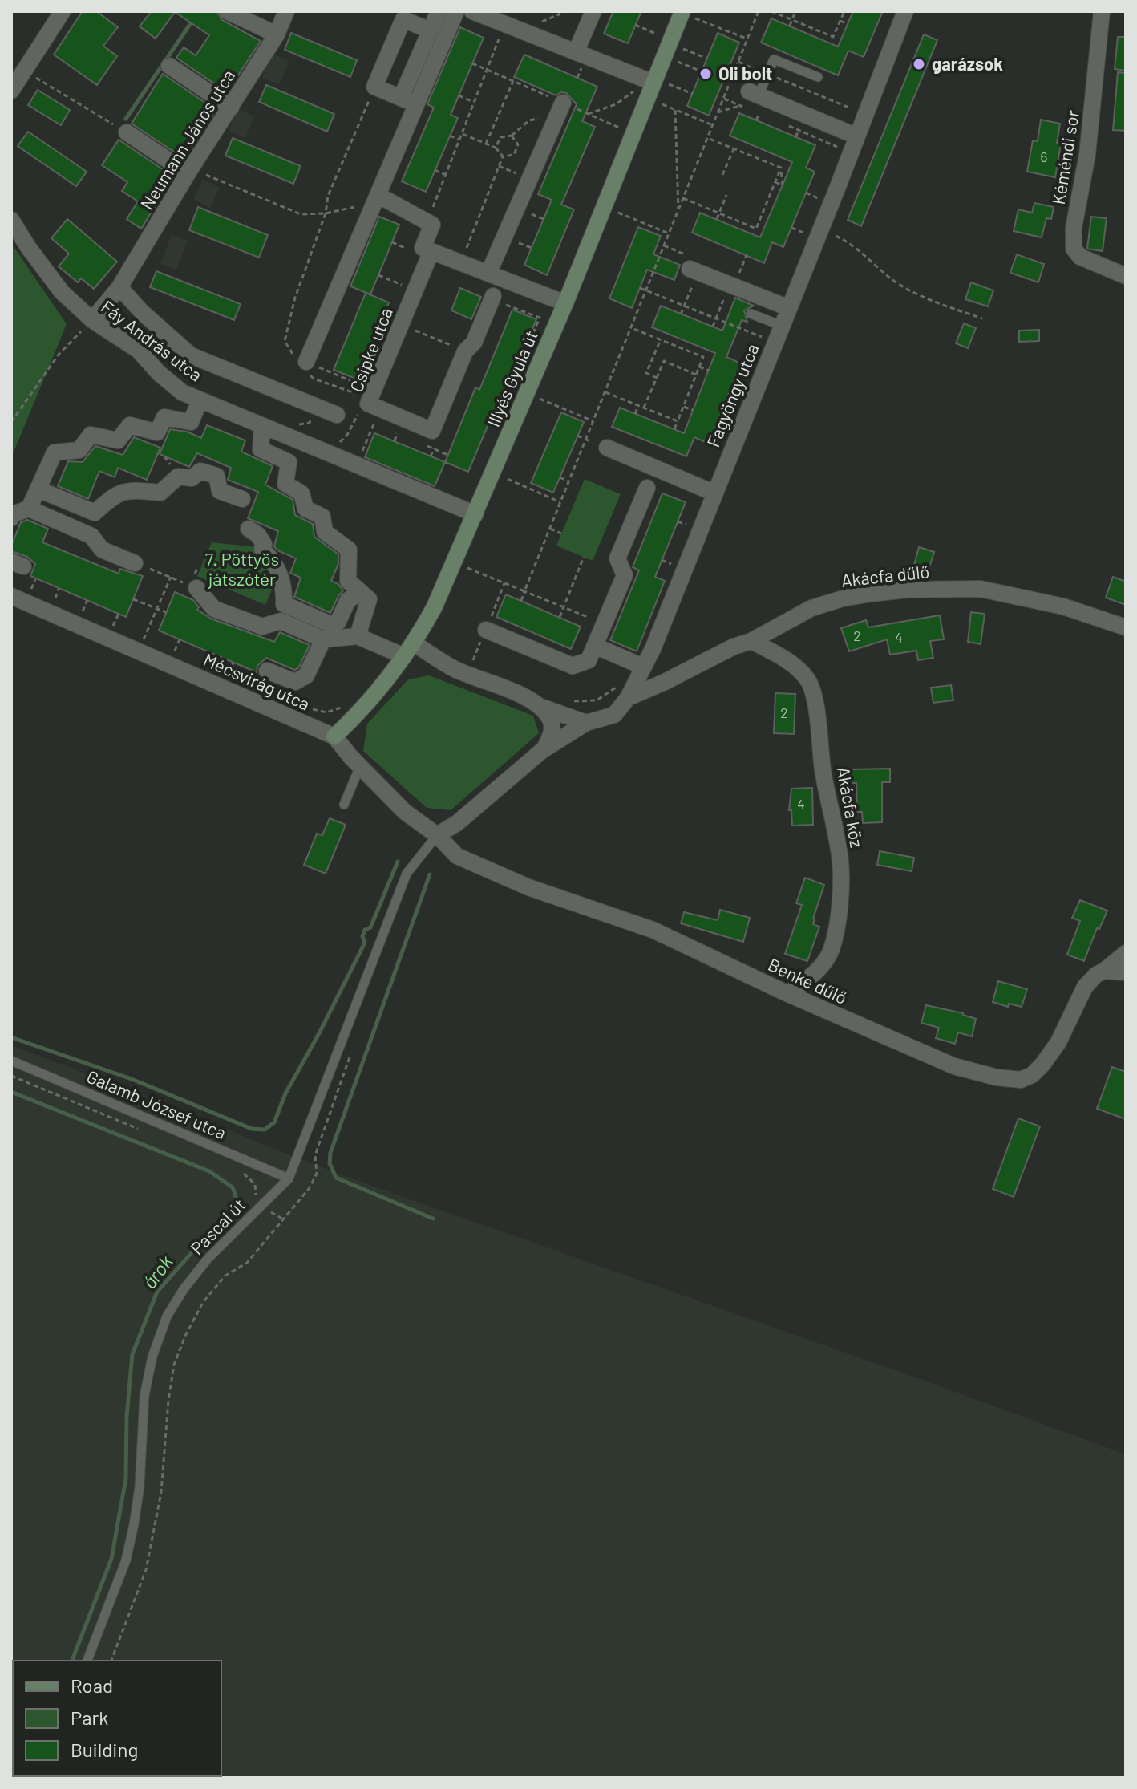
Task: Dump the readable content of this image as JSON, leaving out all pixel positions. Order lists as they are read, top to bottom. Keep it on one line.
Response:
{"streets":{"street":["Neumann János utca","Kéméndi sor","Fáy András utca","Csipke utca","Illyés Gyula út","Fagyöngy utca","Akácfa dűlő","Mécsvirág utca","Akácfa köz","Benke dűlő"],"lane":["Galamb József utca","Pascal út"]},"crossings":[["Neumann János utca","Fáy András utca"],["Fáy András utca","Illyés Gyula út"],["Illyés Gyula út","Mécsvirág utca"],["Fagyöngy utca","Akácfa dűlő"],["Fagyöngy utca","Mécsvirág utca"],["Fagyöngy utca","Benke dűlő"],["Fagyöngy utca","Pascal út"],["Akácfa dűlő","Akácfa köz"],["Mécsvirág utca","Benke dűlő"],["Mécsvirág utca","Pascal út"],["Akácfa köz","Benke dűlő"],["Benke dűlő","Pascal út"],["Galamb József utca","Pascal út"]],"water":["árok"],"parks":["7. Pöttyös játszótér"],"places":["garázsok","Oli bolt"],"house_numbers":["6","2","4","2","4"],"legend":["Road","Park","Building"]}
